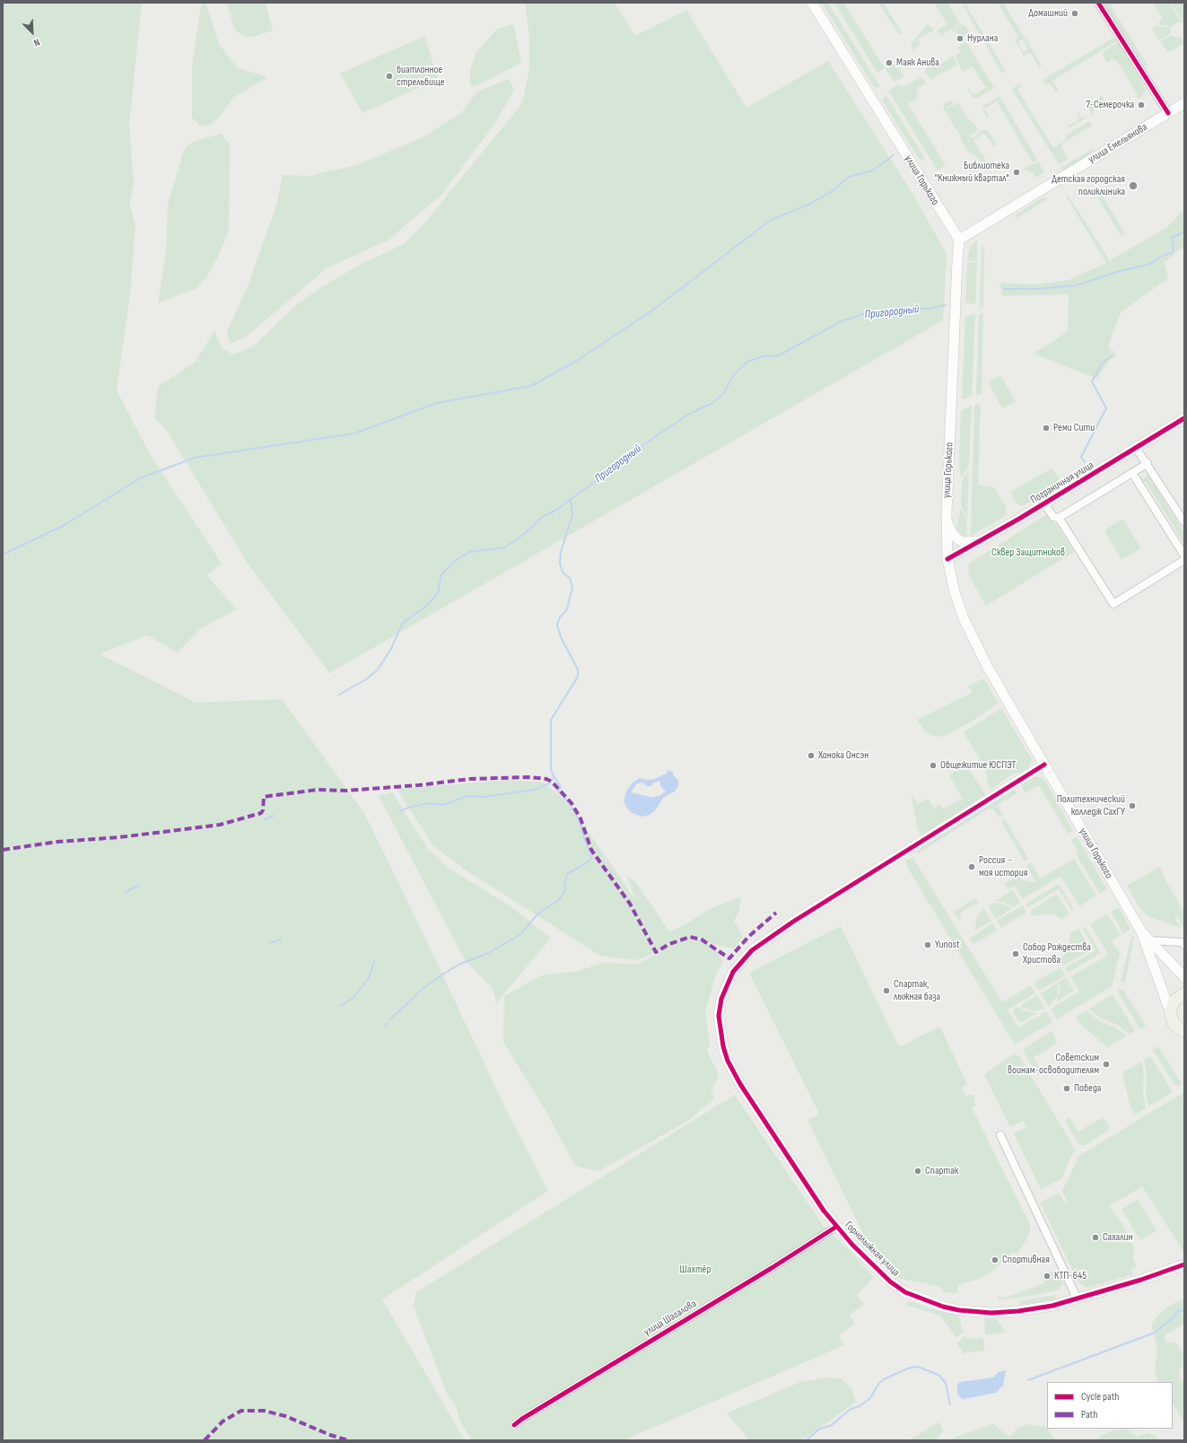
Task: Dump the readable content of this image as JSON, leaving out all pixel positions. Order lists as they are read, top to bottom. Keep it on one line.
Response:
{"streets":{"main road":["улица Емельянова","улица Горького","Пограничная улица","Горнолыжная улица"],"street":["улица Шагалова"]},"crossings":[["улица Емельянова","улица Горького"],["улица Горького","Пограничная улица"],["улица Горького","Горнолыжная улица"],["Горнолыжная улица","улица Шагалова"]],"water":["Пригородный"],"parks":["Сквер Защитников","Шахтёр"],"places":["Домашний","Нурлана","Маяк Анива","биатлонное стрельбище","7-Семерочка","Библиотека \"Книжный квартал\"","Детская городская поликлиника","Реми Сити","Хонока Онсэн","Общежитие ЮСПЭТ","Политехнический колледж СахГУ","Россия – моя история","Yunost","Собор Рождества Христова","Спартак, лыжная база","Советским воинам-освободителям","Победа","Спартак","Сахалин","Спортивная","КТП-645"],"legend":["Cycle path","Path"],"north":"bottom right"}
